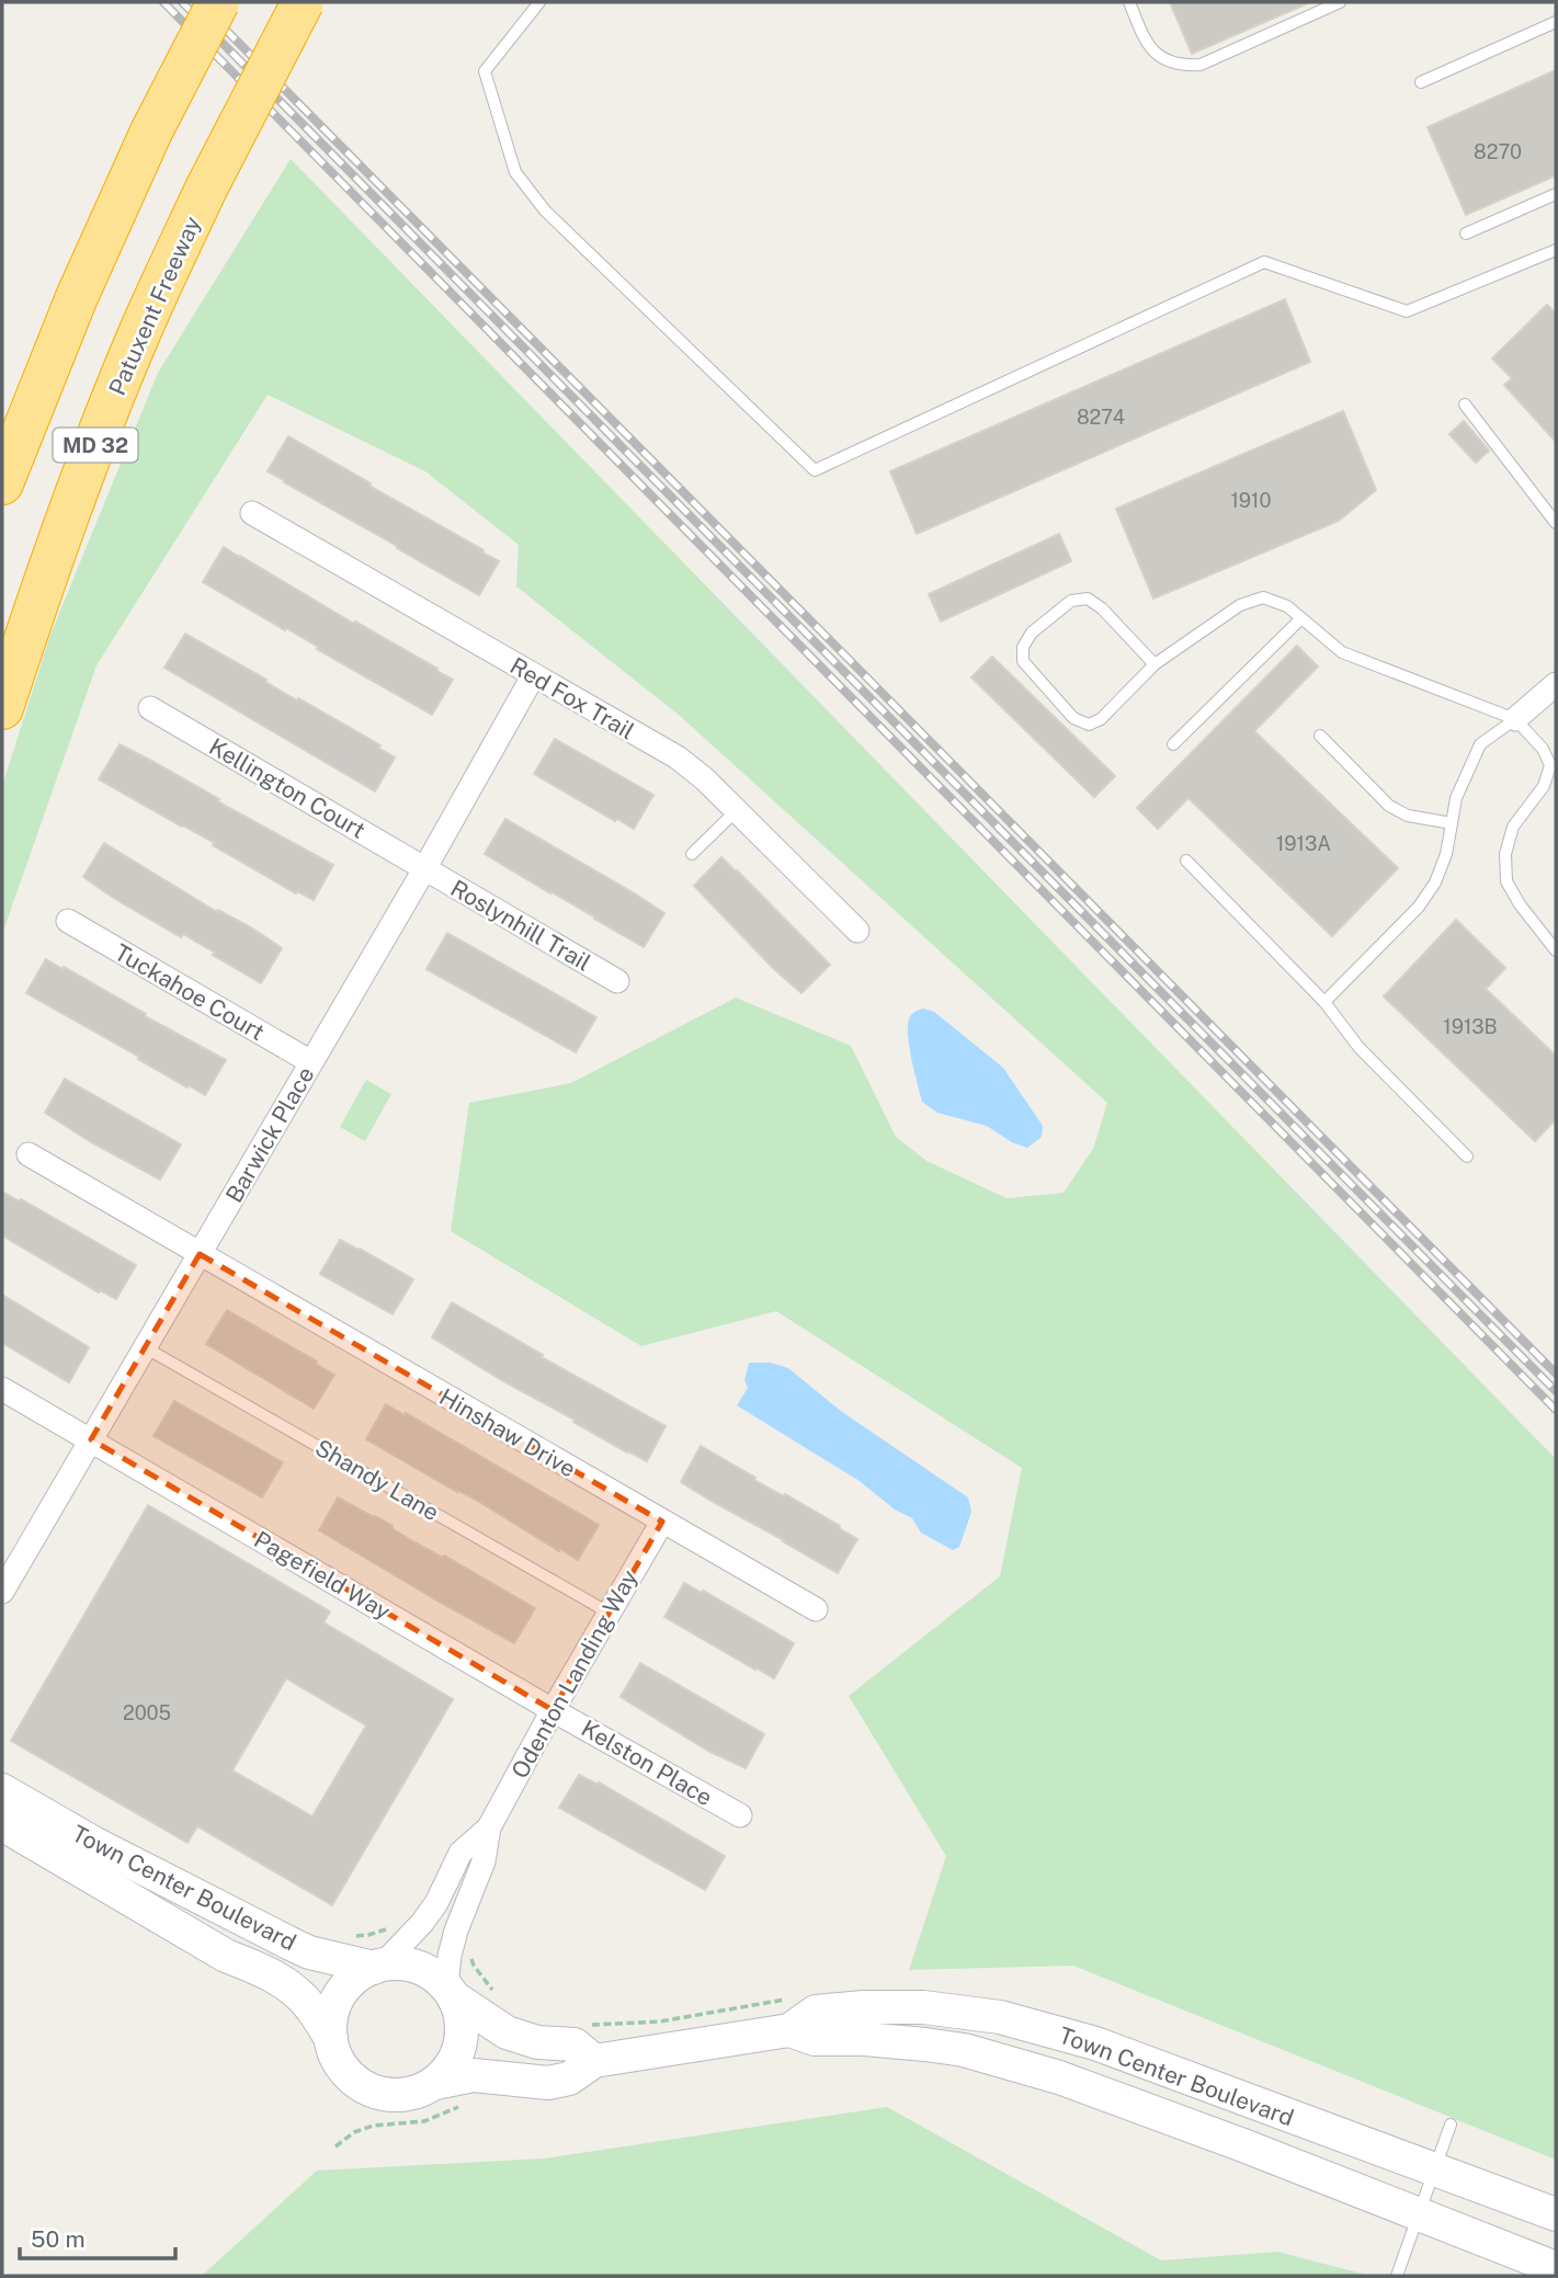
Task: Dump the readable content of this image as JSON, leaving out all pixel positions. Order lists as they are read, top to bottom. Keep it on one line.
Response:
{"streets":{"highway":["Patuxent Freeway","MD 32"],"street":["Red Fox Trail","Kellington Court","Roslynhill Trail","Tuckahoe Court","Barwick Place","Hinshaw Drive","Pagefield Way","Odenton Landing Way","Kelston Place","Town Center Boulevard"],"lane":["Shandy Lane"]},"crossings":[["Red Fox Trail","Barwick Place"],["Kellington Court","Roslynhill Trail"],["Kellington Court","Barwick Place"],["Roslynhill Trail","Barwick Place"],["Tuckahoe Court","Barwick Place"],["Barwick Place","Hinshaw Drive"],["Barwick Place","Shandy Lane"],["Barwick Place","Pagefield Way"],["Hinshaw Drive","Odenton Landing Way"],["Shandy Lane","Odenton Landing Way"],["Pagefield Way","Odenton Landing Way"],["Pagefield Way","Kelston Place"],["Odenton Landing Way","Kelston Place"],["Odenton Landing Way","Town Center Boulevard"]],"house_numbers":["8270","8274","1910","1913A","1913B","2005"],"scale_bar":"50 m"}
